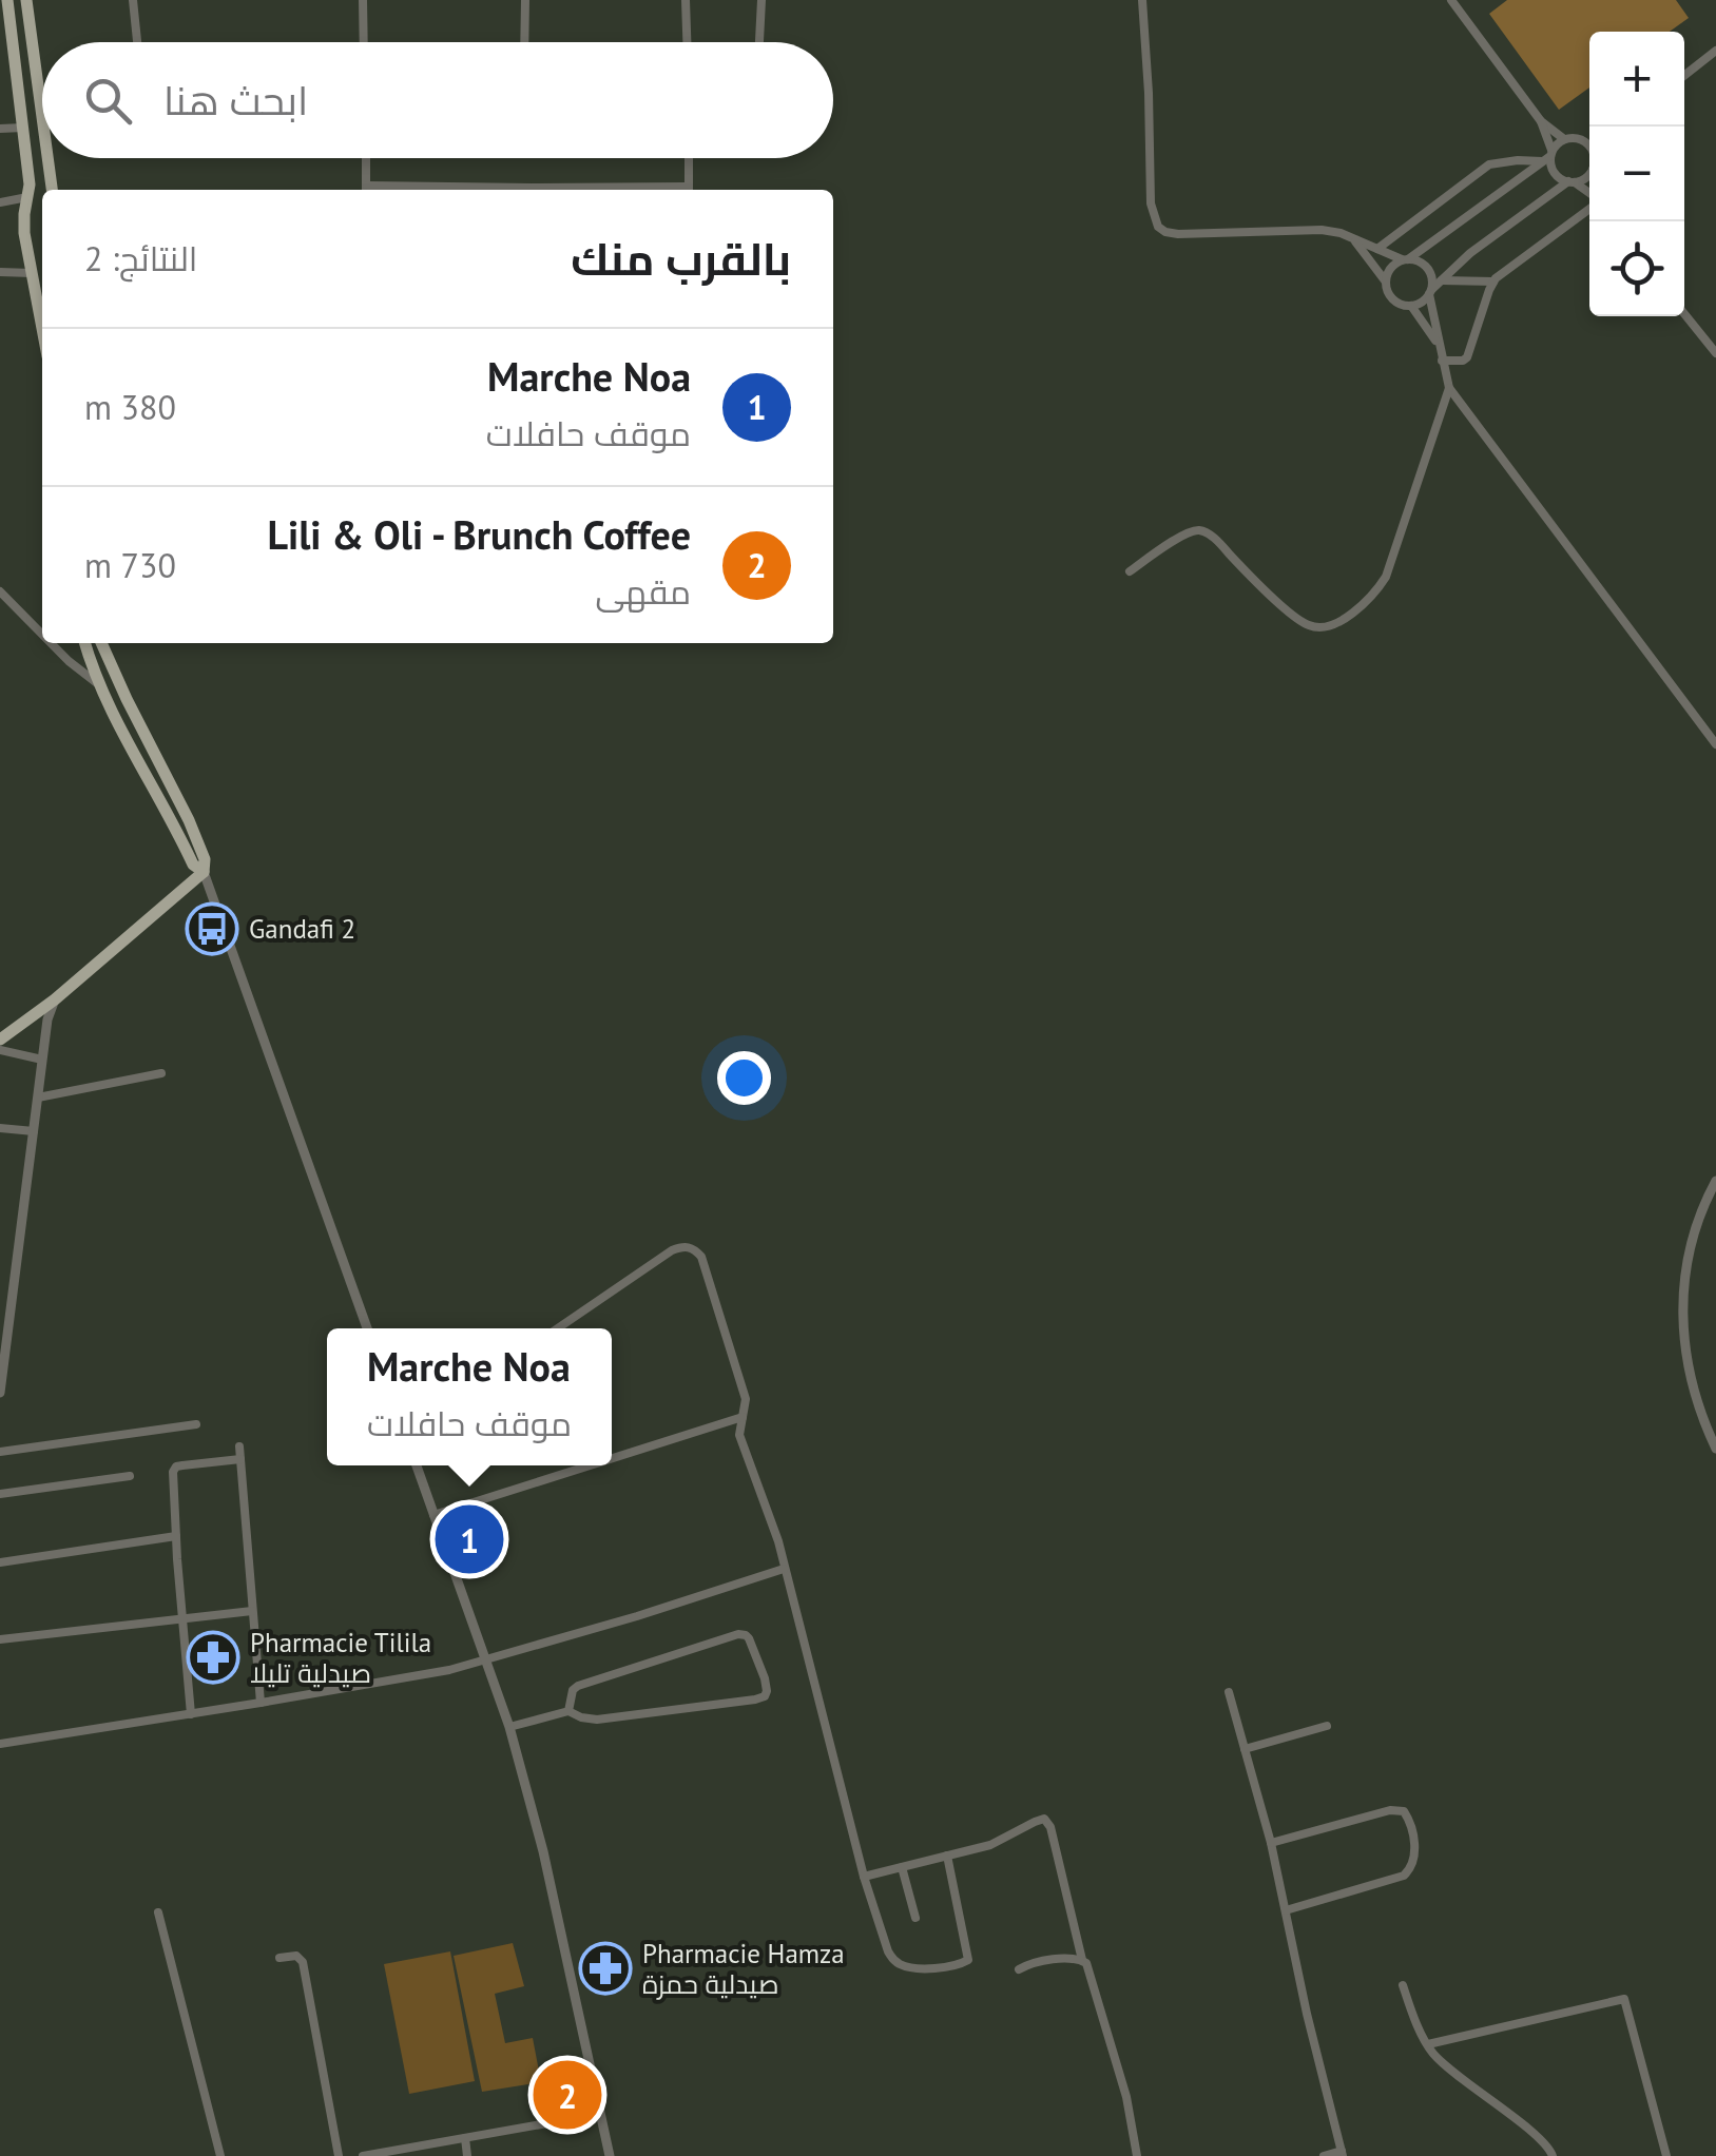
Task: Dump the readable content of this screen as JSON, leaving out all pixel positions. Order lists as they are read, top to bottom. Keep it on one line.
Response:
{"places":{"bus stop":["Gandafi 2"],"pharmacy":["Pharmacie Tilila صيدلية تليلا","Pharmacie Hamza صيدلية حمزة"]},"page":{"map_buttons":["+","−"],"search":"ابحث هنا","heading":["بالقرب منك","النتائج: 2"],"list":[{"mark":"1","name":"Marche Noa","note":"موقف حافلات","value":"380 m"},{"mark":"2","name":"Lili & Oli - Brunch Coffee","note":"مقهى","value":"730 m"}],"popup":["Marche Noa","موقف حافلات"],"pins":["1","2"]}}
